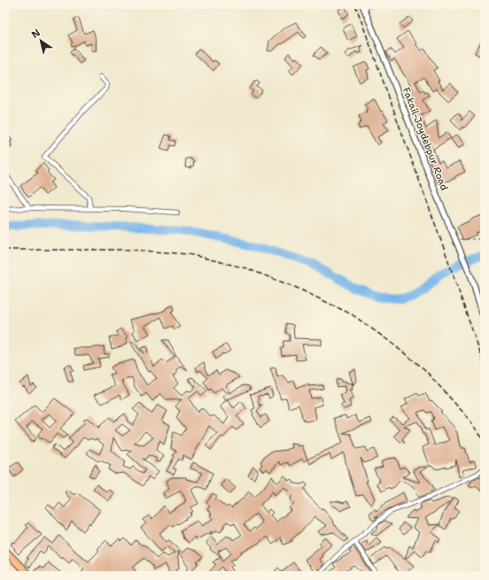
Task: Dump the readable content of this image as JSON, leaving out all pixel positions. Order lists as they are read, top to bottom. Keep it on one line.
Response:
{"streets":{"street":["Fakail-Joydebpur Road"]},"north":"top left"}
